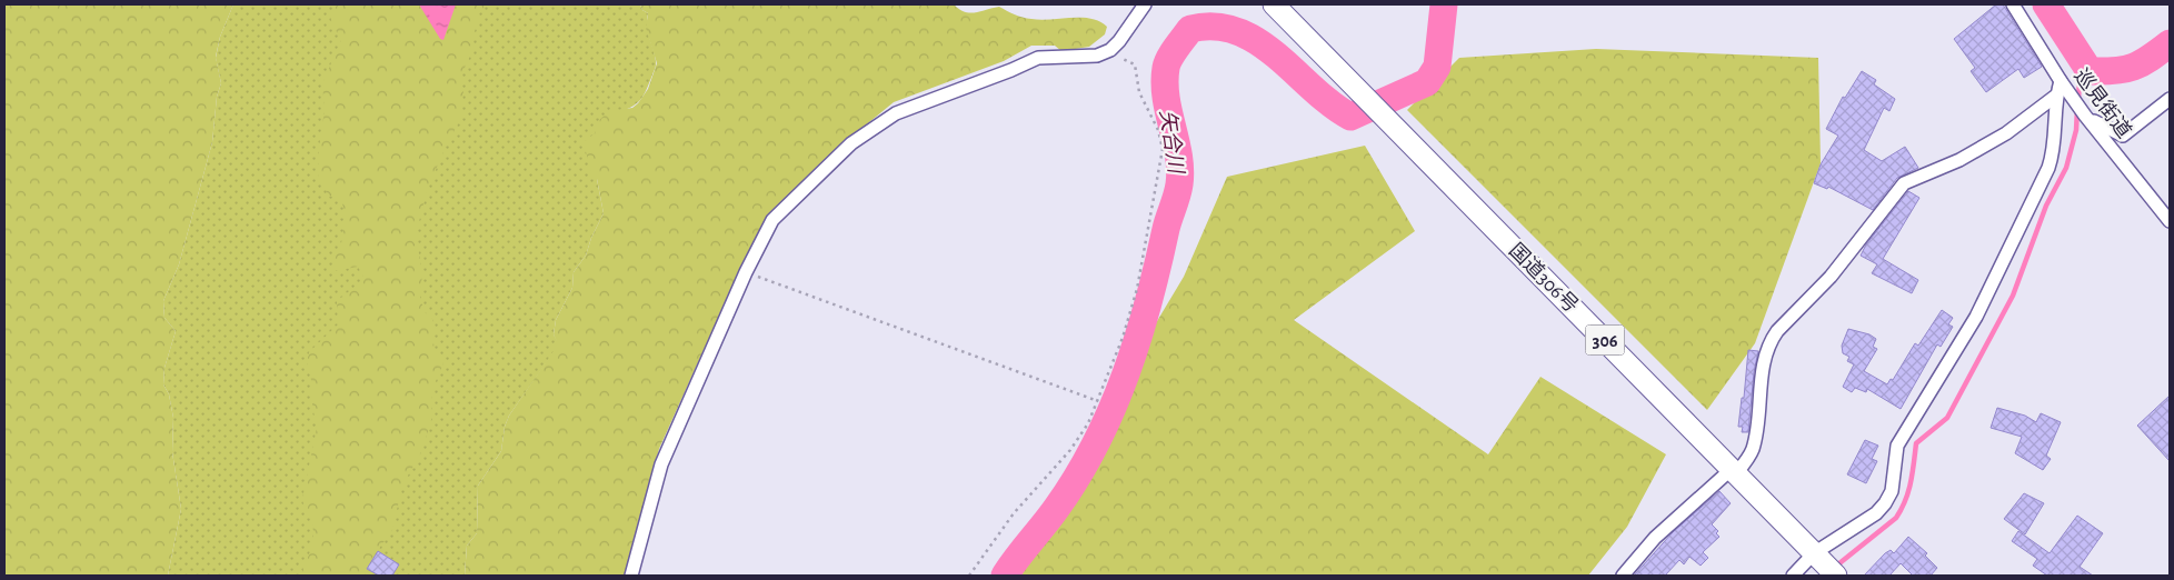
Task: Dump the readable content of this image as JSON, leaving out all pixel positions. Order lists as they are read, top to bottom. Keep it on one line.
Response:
{"streets":{"highway":["国道306号","306"],"street":["巡見街道"]},"water":["矢合川"]}
